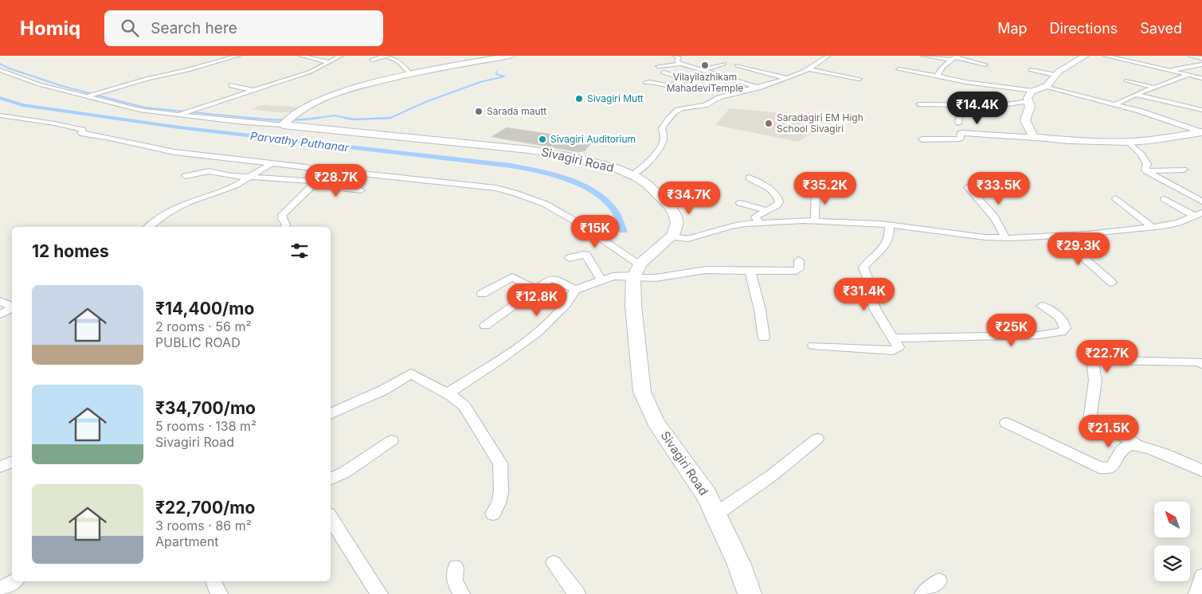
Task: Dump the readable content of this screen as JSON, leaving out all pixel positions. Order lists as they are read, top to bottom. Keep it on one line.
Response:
{"streets":{"main road":["Sivagiri Road"]},"water":["Parvathy Puthanar"],"places":["Vilayilazhikam MahadeviTemple","Sivagiri Mutt","Sarada mautt","Saradagiri EM High School Sivagiri","Sivagiri Auditorium"],"north":"top left","page":{"header":"Homiq","search":"Search here","nav":["Map","Directions","Saved"],"price":["₹14.4K","₹28.7K","₹35.2K","₹33.5K","₹34.7K","₹15K","₹29.3K","₹31.4K","₹12.8K","₹25K","₹22.7K","₹21.5K"],"heading":"12 homes","list":[{"name":"₹14,400/mo","note":"2 rooms · 56 m² · PUBLIC ROAD"},{"name":"₹34,700/mo","note":"5 rooms · 138 m² · Sivagiri Road"},{"name":"₹22,700/mo","note":"3 rooms · 86 m² · Apartment"}]}}
